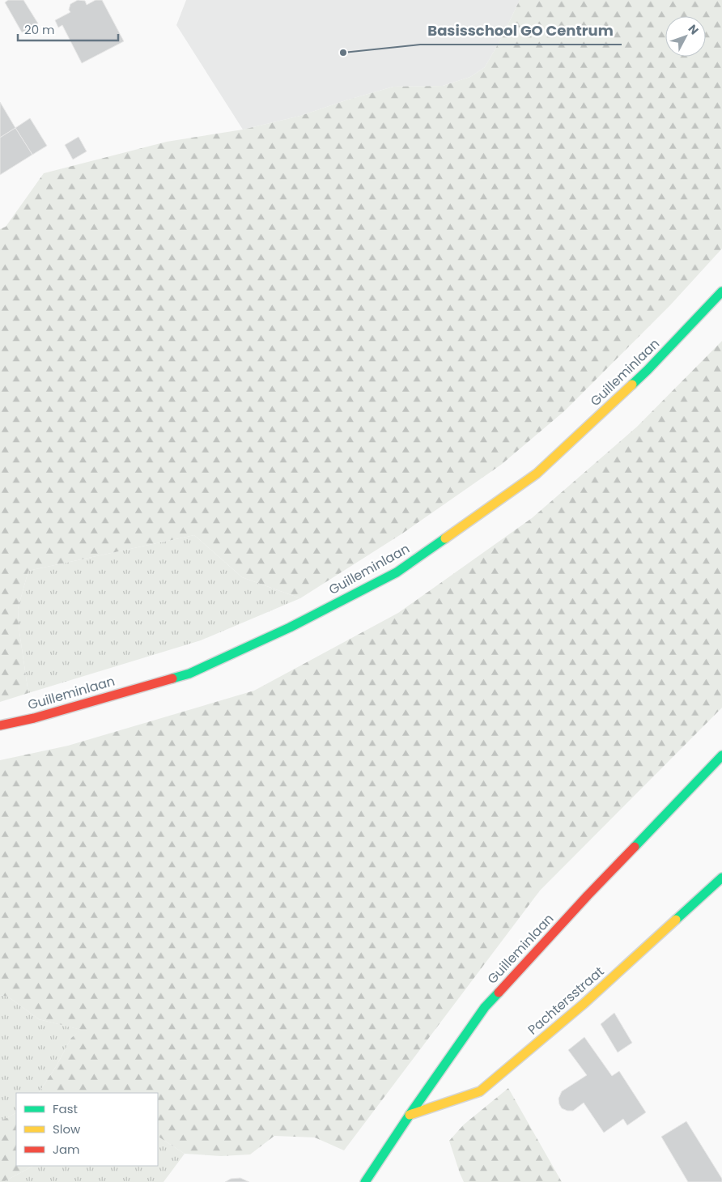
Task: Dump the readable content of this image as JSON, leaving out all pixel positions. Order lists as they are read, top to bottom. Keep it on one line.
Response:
{"streets":{"main road":["Guilleminlaan","Pachtersstraat"]},"crossings":[["Guilleminlaan","Pachtersstraat"]],"places":["Basisschool GO Centrum"],"legend":["Fast","Slow","Jam"],"scale_bar":"20 m","north":"top right"}
